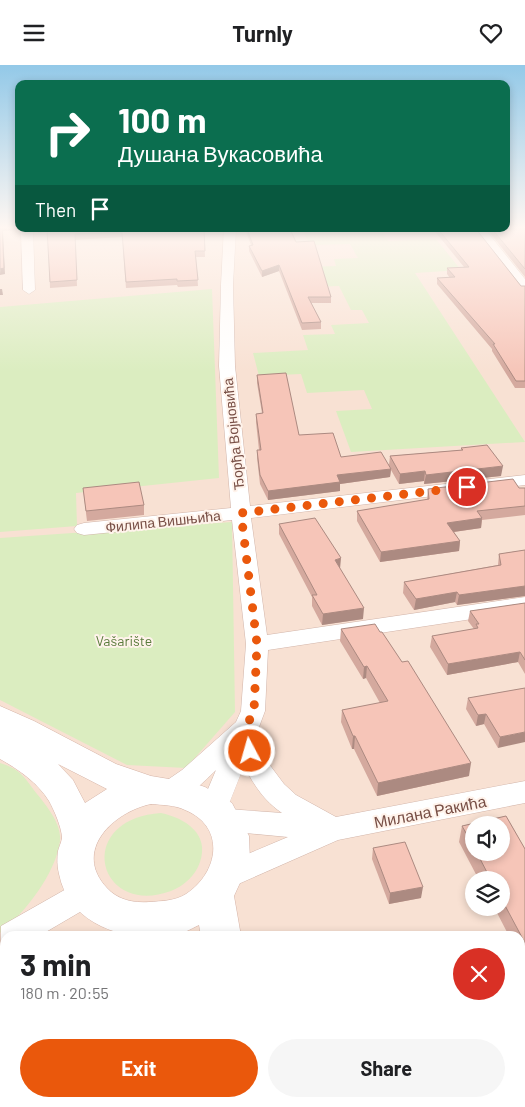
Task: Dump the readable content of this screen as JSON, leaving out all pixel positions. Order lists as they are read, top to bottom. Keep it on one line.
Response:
{"streets":{"street":["Ђорђа Војновића","Филипа Вишњића","Милана Ракића"]},"crossings":[["Ђорђа Војновића","Филипа Вишњића"],["Ђорђа Војновића","Милана Ракића"]],"parks":["Vašarište"],"page":{"header":"Turnly","turn":["100 m","Душана Вукасовића"],"then":"Then","heading":["3 min","180 m · 20:55"],"buttons":["Exit","Share"]}}
